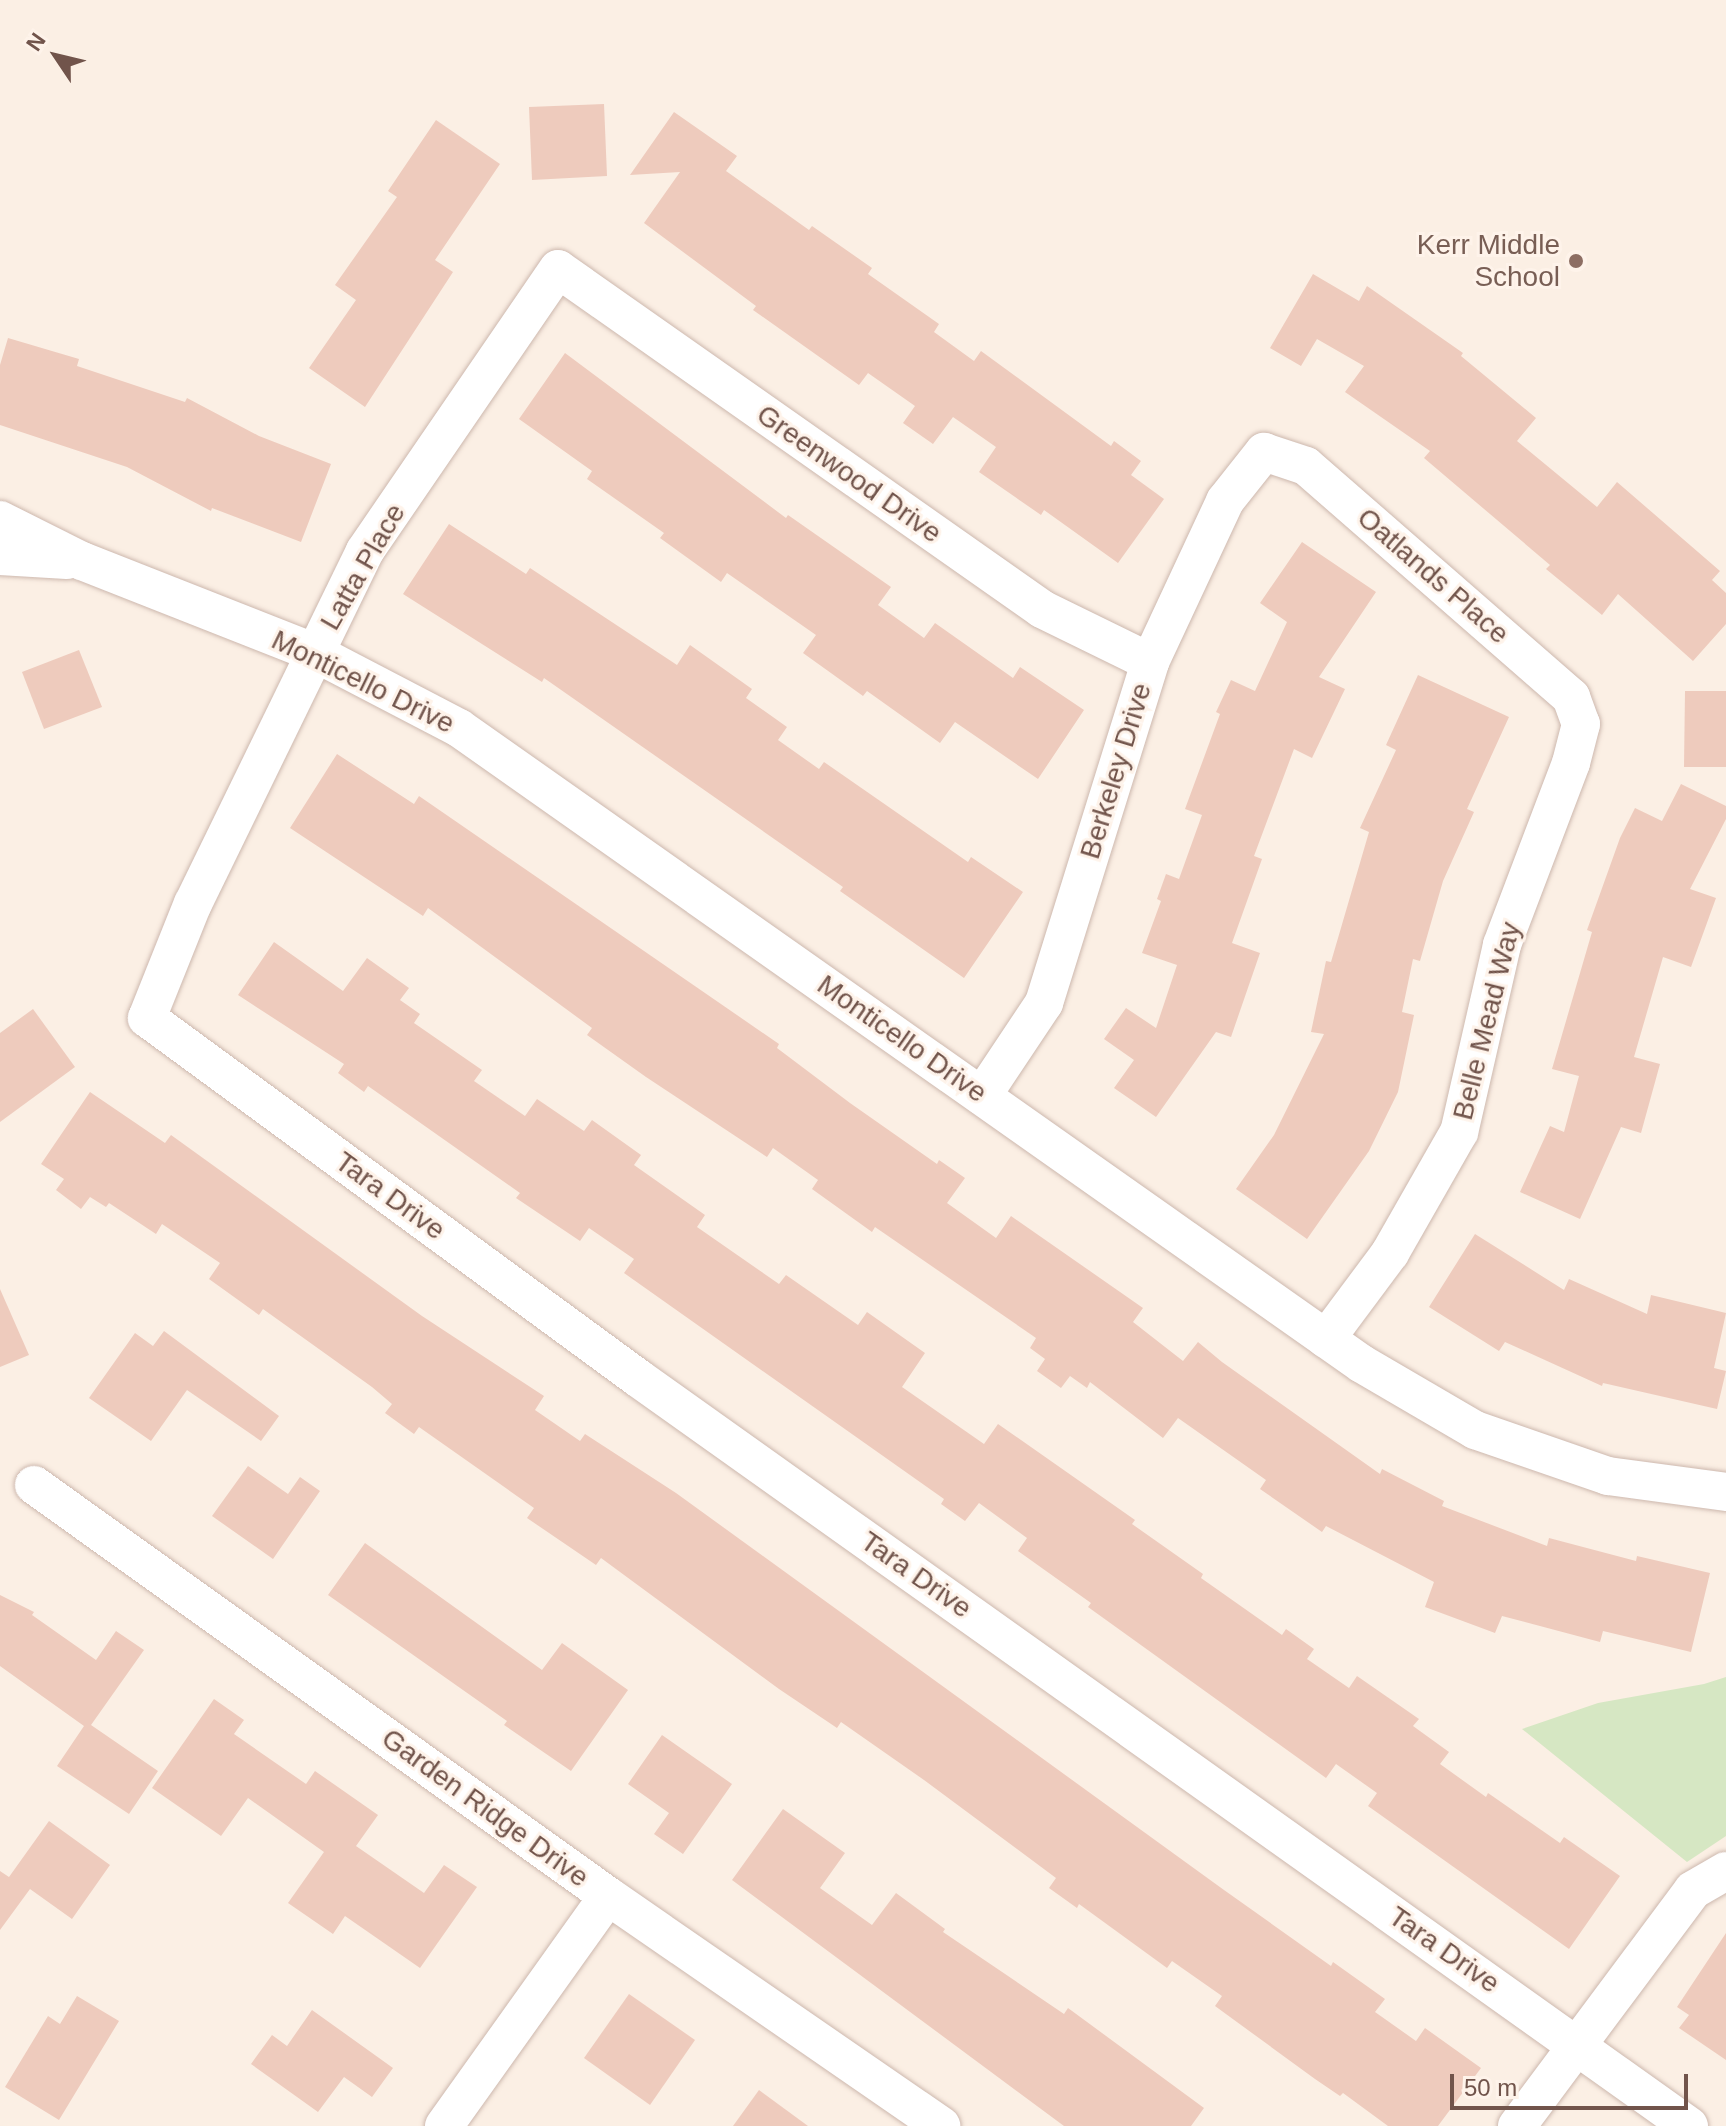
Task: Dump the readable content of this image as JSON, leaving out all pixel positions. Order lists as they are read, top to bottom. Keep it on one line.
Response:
{"streets":{"street":["Greenwood Drive","Latta Place","Oatlands Place","Monticello Drive","Berkeley Drive","Belle Mead Way","Tara Drive","Garden Ridge Drive"]},"crossings":[["Greenwood Drive","Latta Place"],["Greenwood Drive","Berkeley Drive"],["Latta Place","Monticello Drive"],["Latta Place","Tara Drive"],["Oatlands Place","Berkeley Drive"],["Oatlands Place","Belle Mead Way"],["Monticello Drive","Berkeley Drive"],["Monticello Drive","Belle Mead Way"]],"places":["Kerr Middle School"],"scale_bar":"50 m","north":"top left"}
